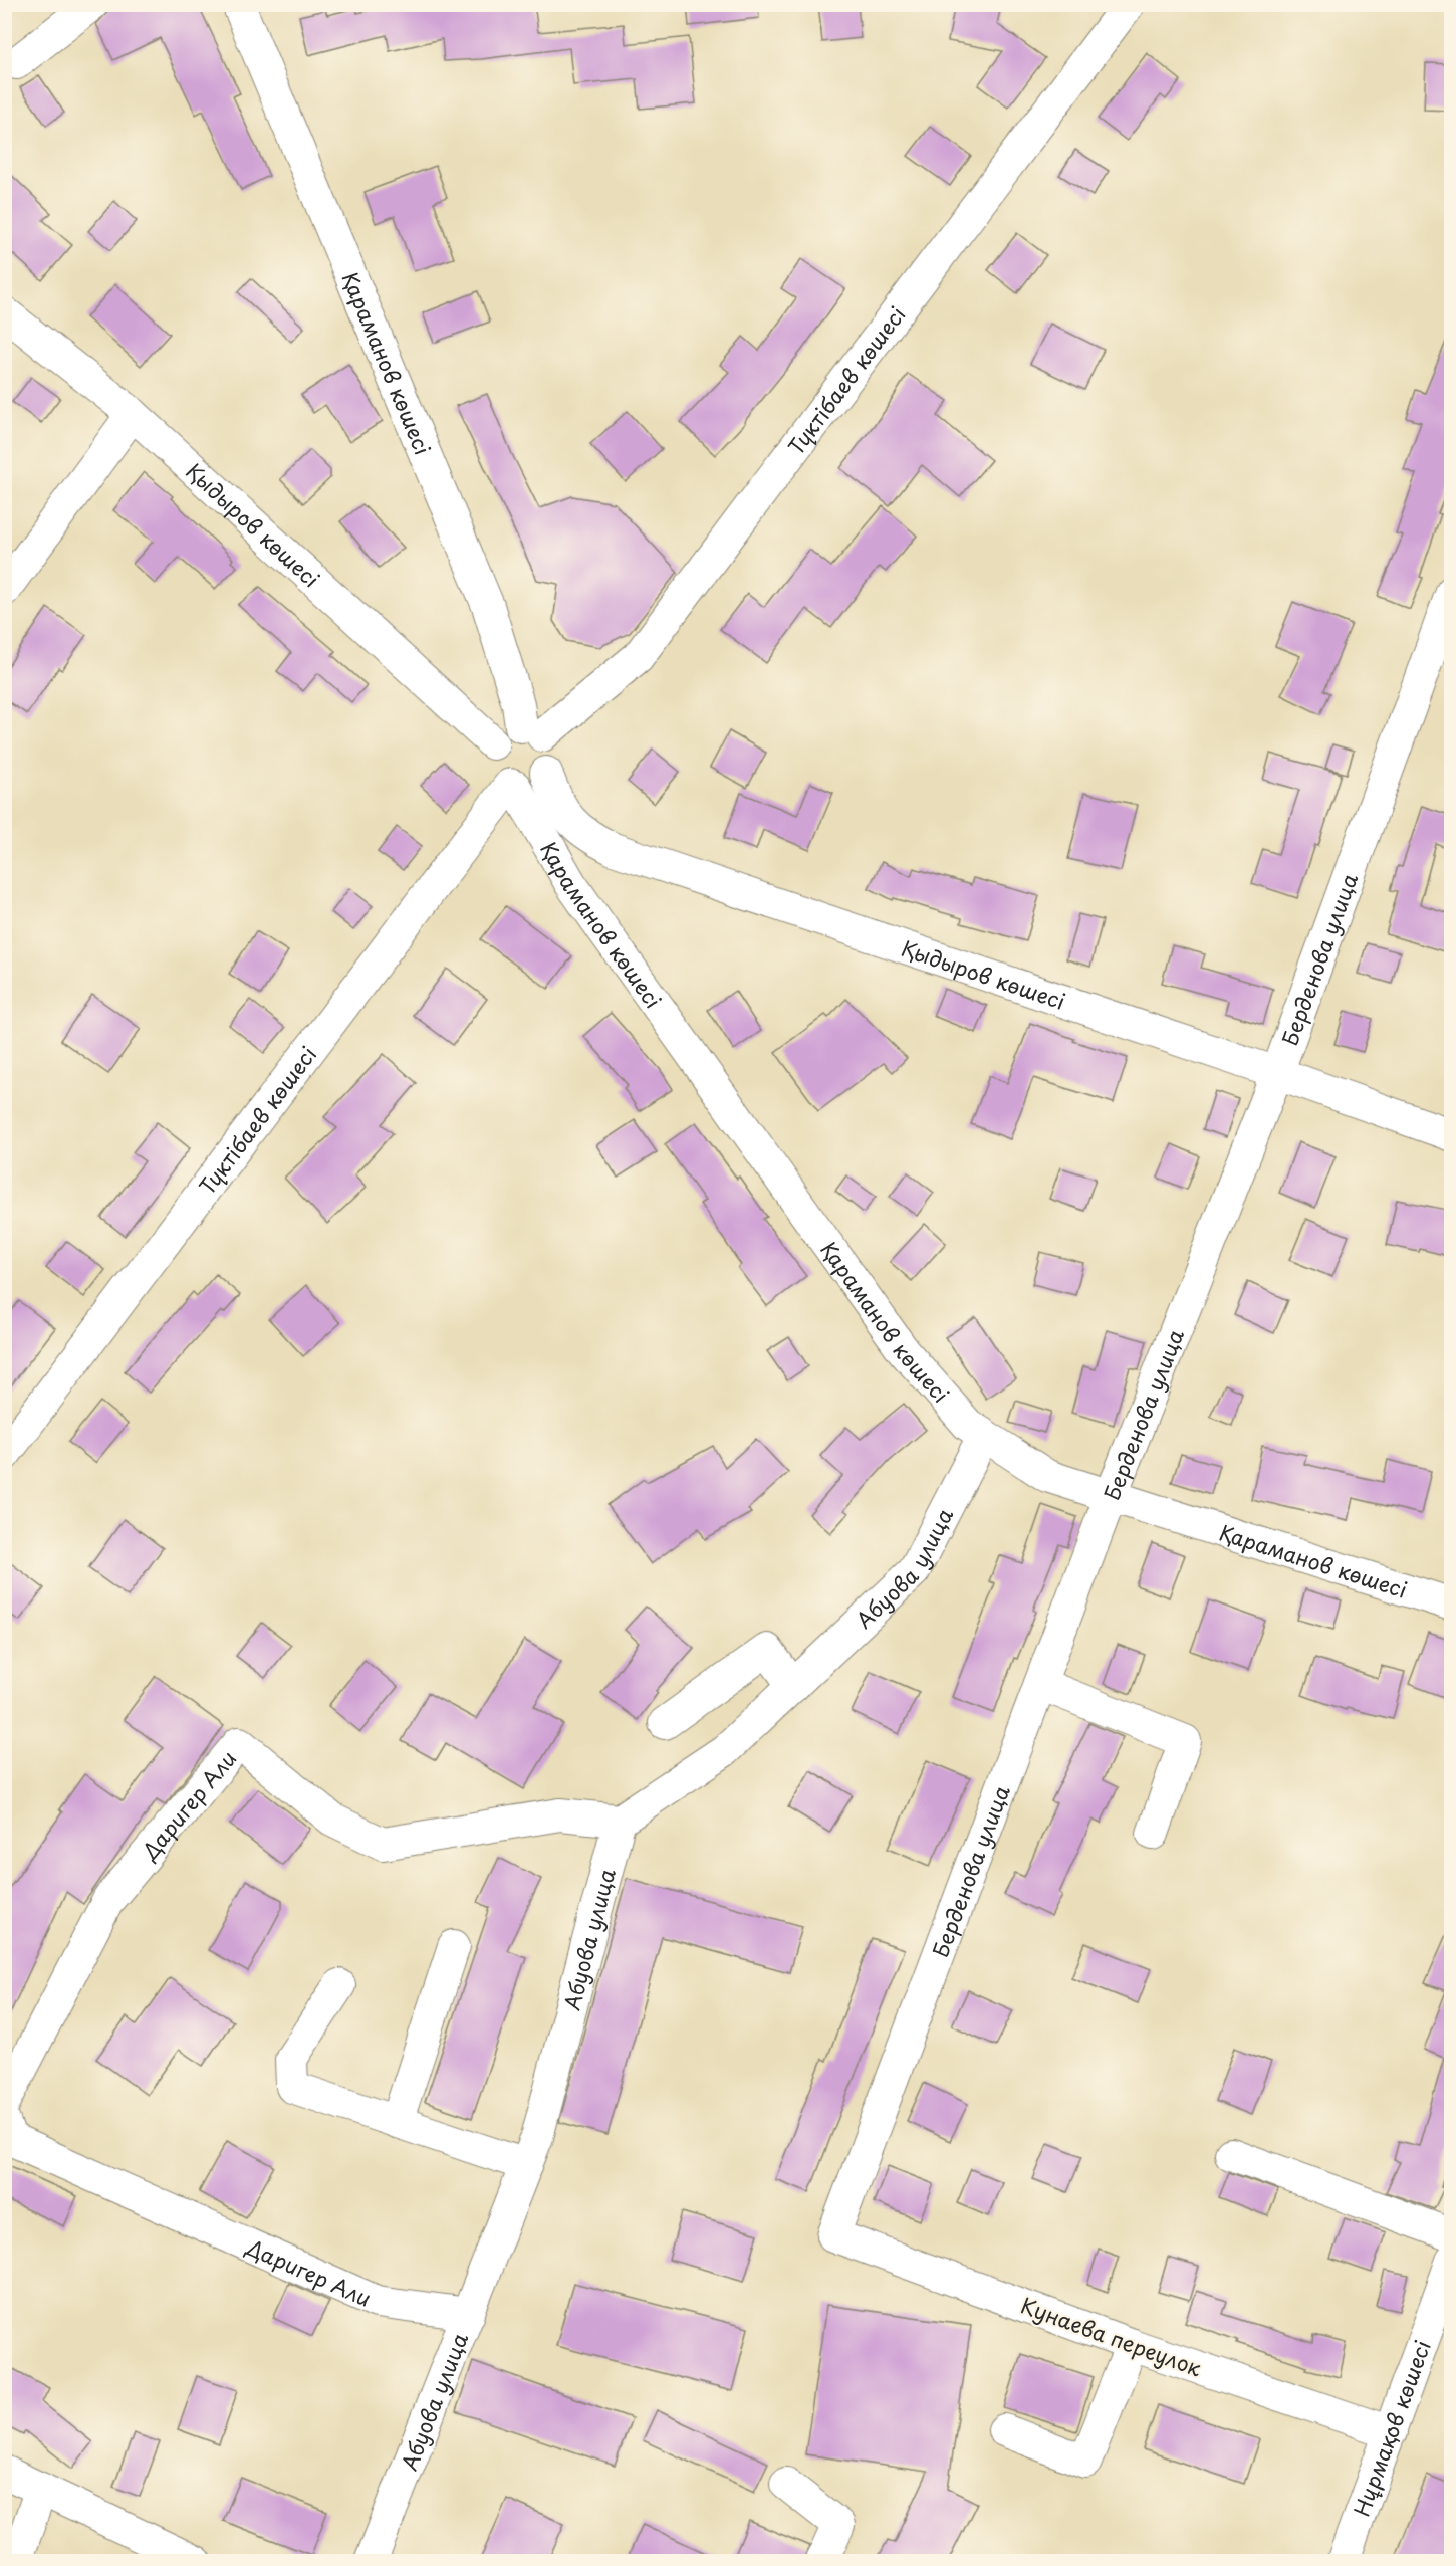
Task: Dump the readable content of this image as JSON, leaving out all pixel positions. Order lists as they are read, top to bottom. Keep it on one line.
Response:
{"streets":{"street":["Қараманов көшесі","Түктібаев көшесі","Қыдыров көшесі","Берденова улица","Абуова улица","Даригер Али","Кунаева переулок","Нұрмақов көшесі"]},"crossings":[["Қараманов көшесі","Түктібаев көшесі"],["Қараманов көшесі","Қыдыров көшесі"],["Қараманов көшесі","Берденова улица"],["Қараманов көшесі","Абуова улица"],["Түктібаев көшесі","Қыдыров көшесі"],["Қыдыров көшесі","Берденова улица"],["Берденова улица","Кунаева переулок"],["Абуова улица","Даригер Али"],["Кунаева переулок","Нұрмақов көшесі"]]}
